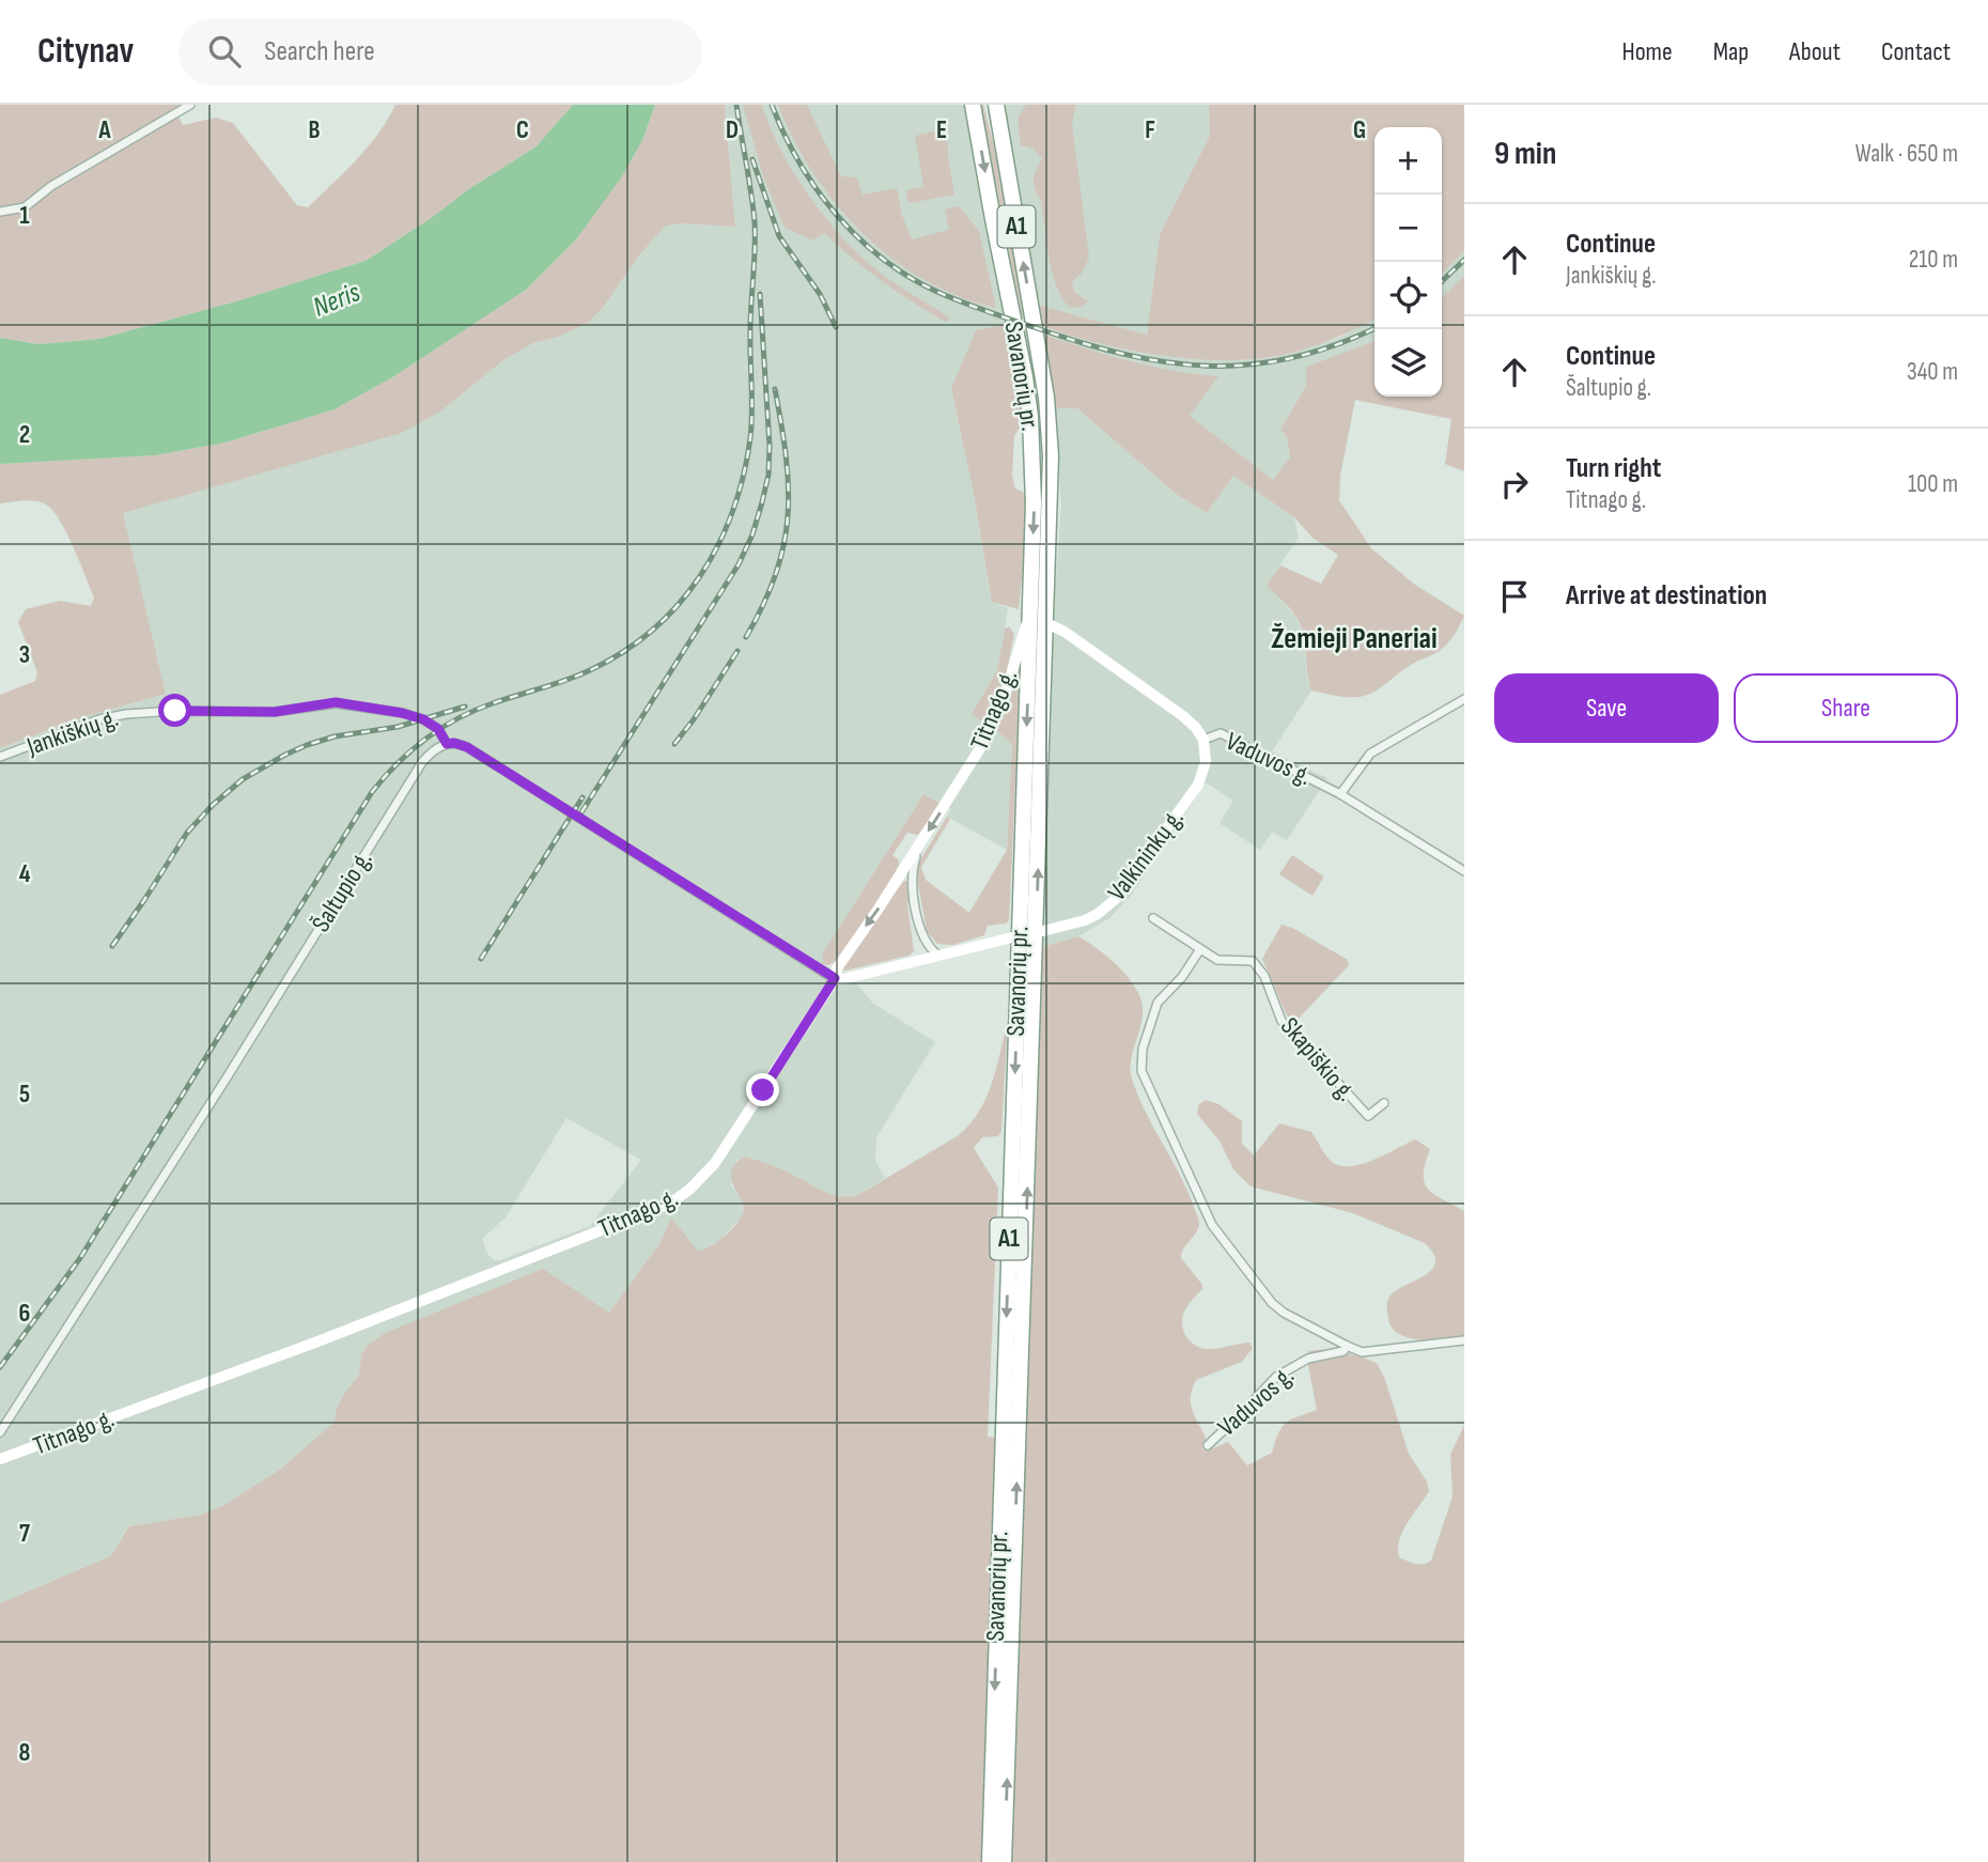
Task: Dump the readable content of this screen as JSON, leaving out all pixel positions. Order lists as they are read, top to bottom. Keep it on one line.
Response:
{"streets":{"highway":["A1","Savanorių pr."],"street":["Titnago g.","Jankiškių g.","Vaduvos g.","Valkininkų g.","Šaltupio g.","Skapiškio g."]},"crossings":[["Savanorių pr.","Titnago g."],["Savanorių pr.","Vaduvos g."],["Jankiškių g.","Šaltupio g."],["Vaduvos g.","Valkininkų g."],["Vaduvos g.","Skapiškio g."]],"districts":["Žemieji Paneriai"],"water":["Neris"],"page":{"header":"Citynav","search":"Search here","nav":["Home","Map","About","Contact"],"heading":["9 min","Walk · 650 m"],"map_buttons":["+","−"],"list":[["Continue","Jankiškių g.","210 m"],["Continue","Šaltupio g.","340 m"],["Turn right","Titnago g.","100 m"],"Arrive at destination"],"buttons":["Save","Share"]},"grid":{"columns":["A","B","C","D","E","F","G"],"rows":["1","2","3","4","5","6","7","8"]}}
